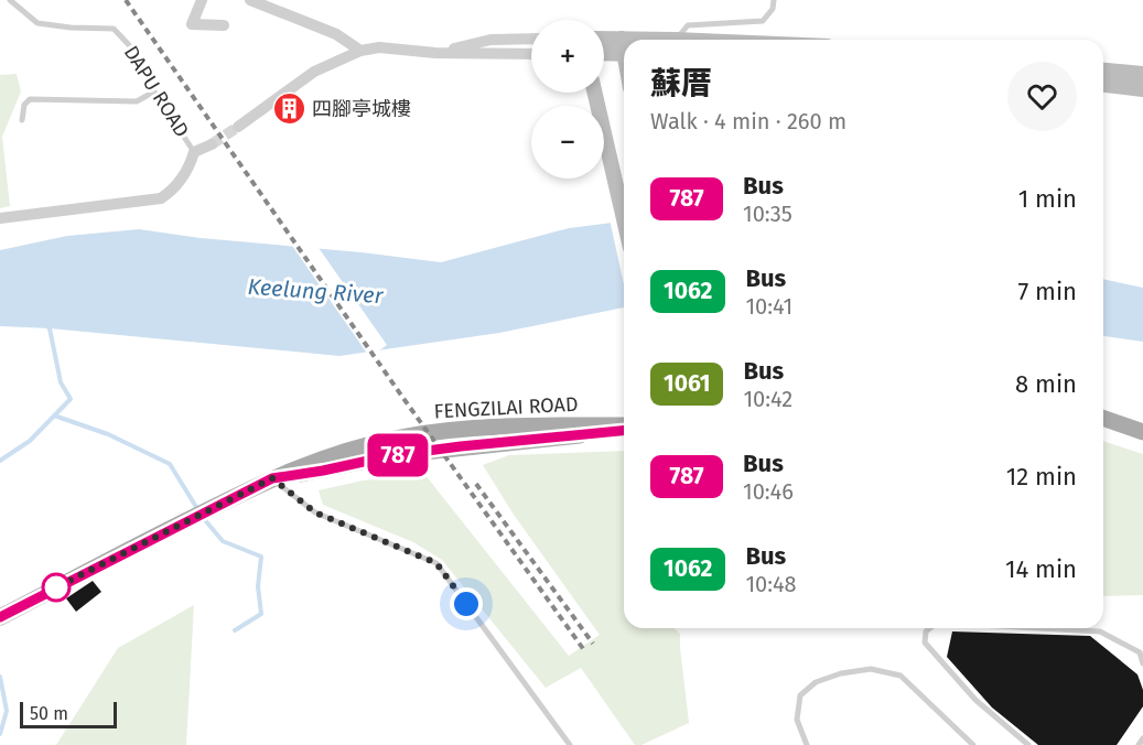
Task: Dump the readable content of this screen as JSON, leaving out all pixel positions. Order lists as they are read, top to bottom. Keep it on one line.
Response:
{"streets":{"main road":["FENGZILAI ROAD"],"street":["DAPU ROAD"]},"water":["Keelung River"],"places":{"building":["四腳亭城樓"]},"lines":["bus line 787"],"scale_bar":"50 m","page":{"on_map":"787","map_buttons":["+","−"],"heading":["蘇厝","Walk · 4 min · 260 m"],"list":[{"mark":"787","name":"Bus","note":"10:35","value":"1 min"},{"mark":"1062","name":"Bus","note":"10:41","value":"7 min"},{"mark":"1061","name":"Bus","note":"10:42","value":"8 min"},{"mark":"787","name":"Bus","note":"10:46","value":"12 min"},{"mark":"1062","name":"Bus","note":"10:48","value":"14 min"}],"scale":"50 m"}}
